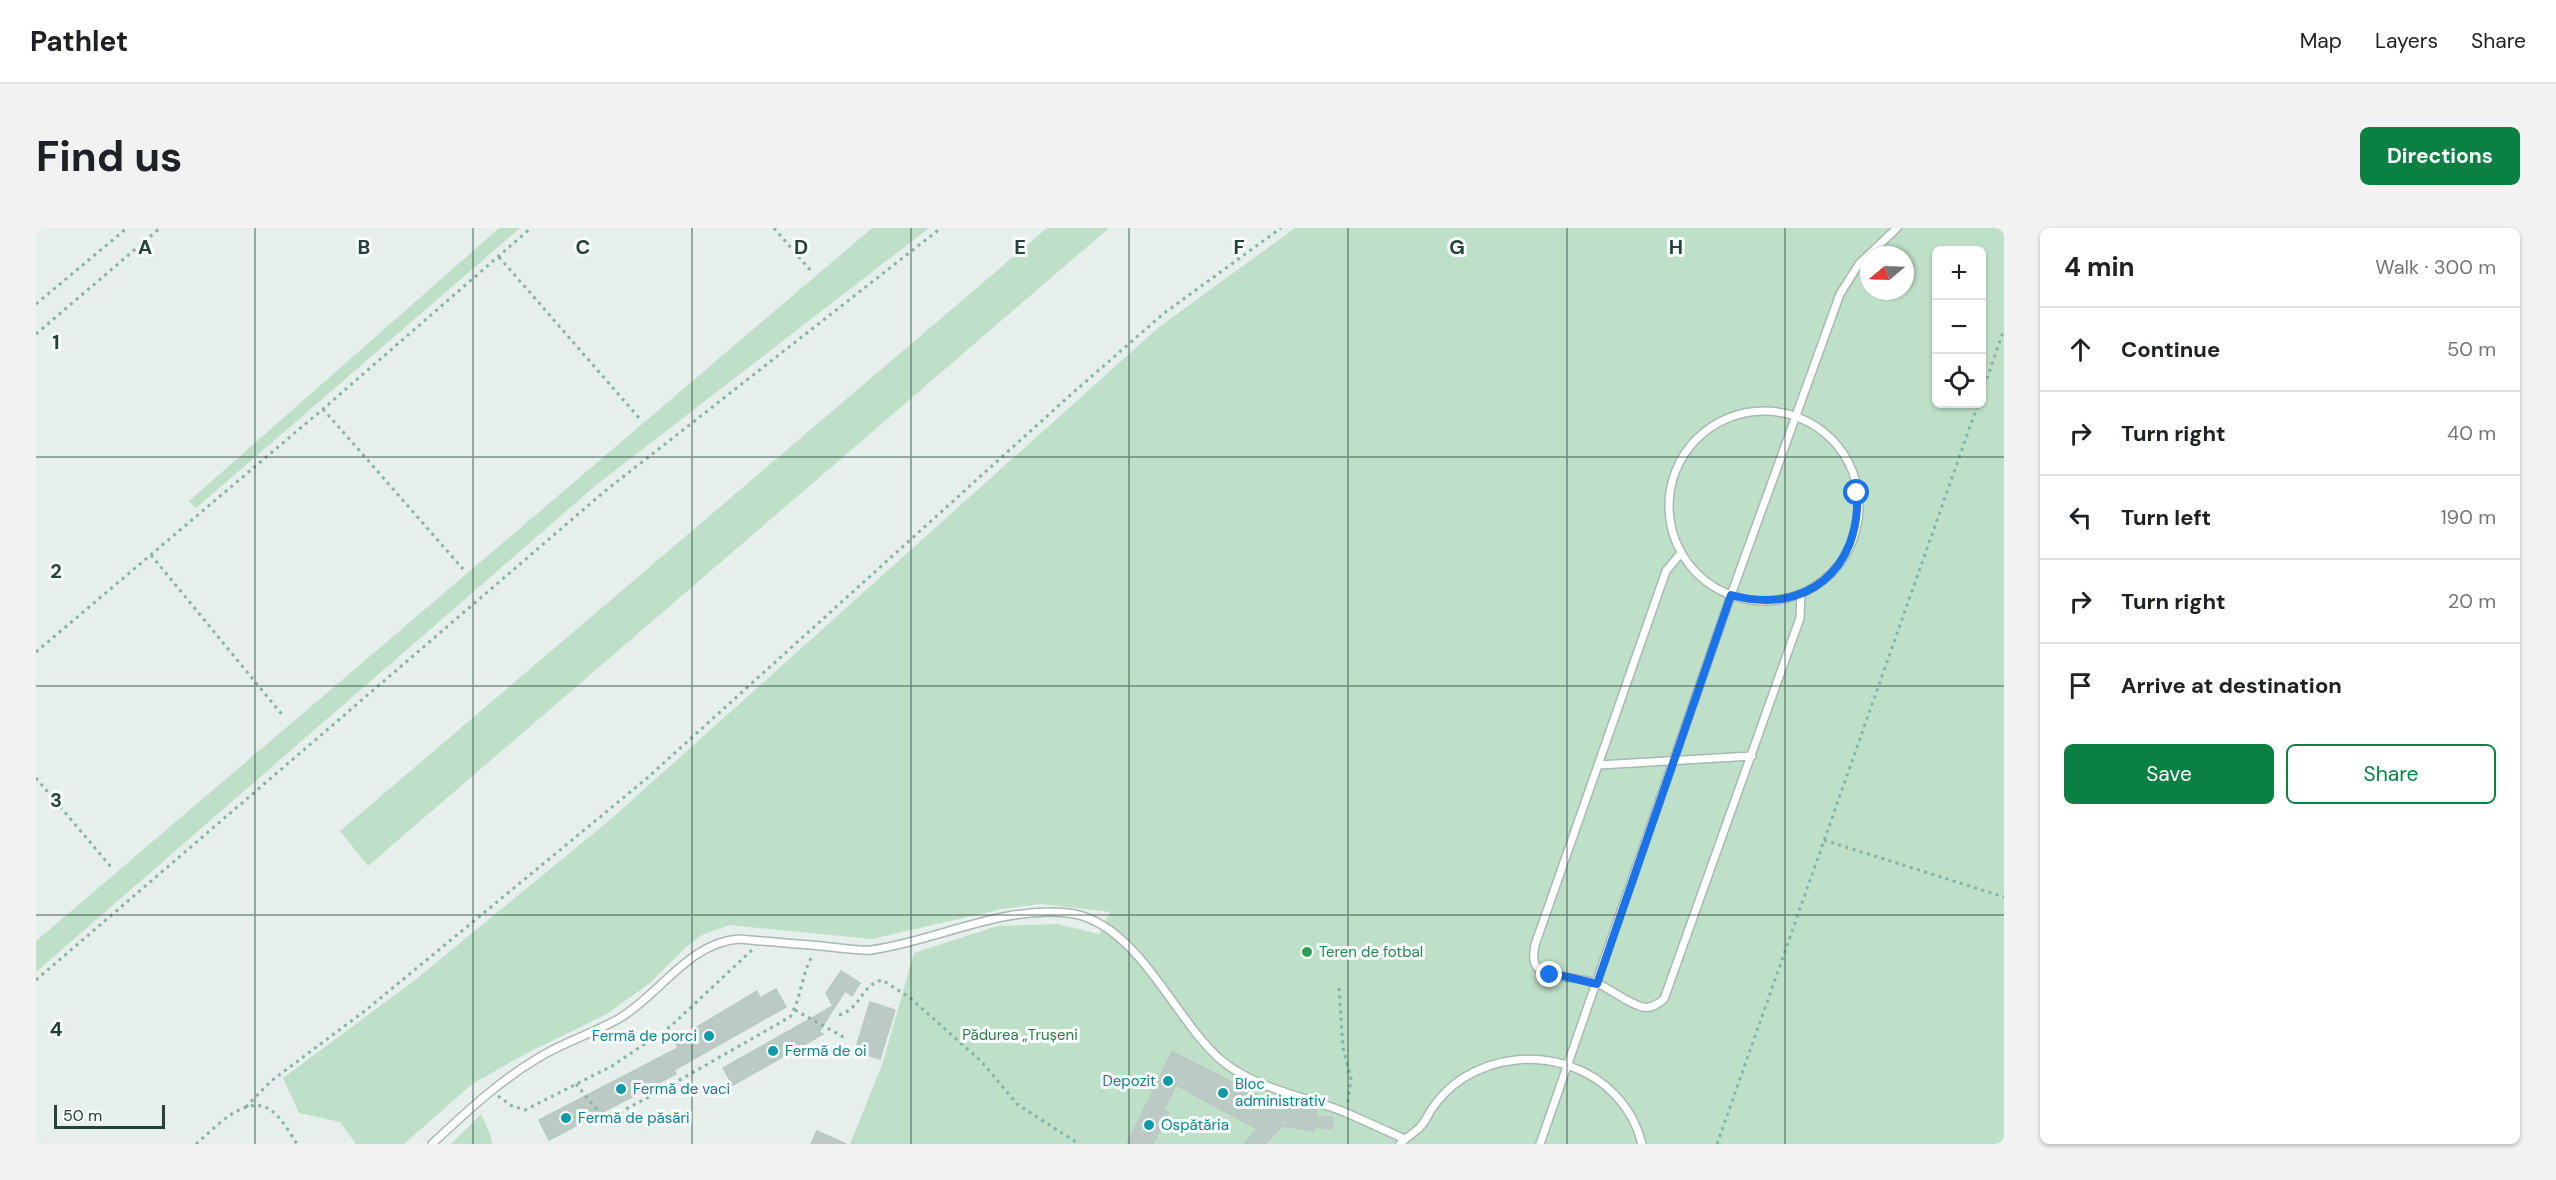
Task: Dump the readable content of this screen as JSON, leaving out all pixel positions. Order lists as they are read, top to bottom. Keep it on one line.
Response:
{"parks":["Pădurea „Trușeni"],"places":["Teren de fotbal","Fermă de porci","Fermă de oi","Depozit","Fermă de vaci","Bloc administrativ","Fermă de păsări","Ospătăria"],"scale_bar":"50 m","north":"left","page":{"header":"Pathlet","nav":["Map","Layers","Share"],"buttons":["Directions",["Save","Share"]],"title":"Find us","heading":["4 min","Walk · 300 m"],"map_buttons":["+","−"],"list":[["Continue","50 m"],["Turn right","40 m"],["Turn left","190 m"],["Turn right","20 m"],"Arrive at destination"],"scale":"50 m"},"grid":{"columns":["A","B","C","D","E","F","G","H"],"rows":["1","2","3","4"]}}
